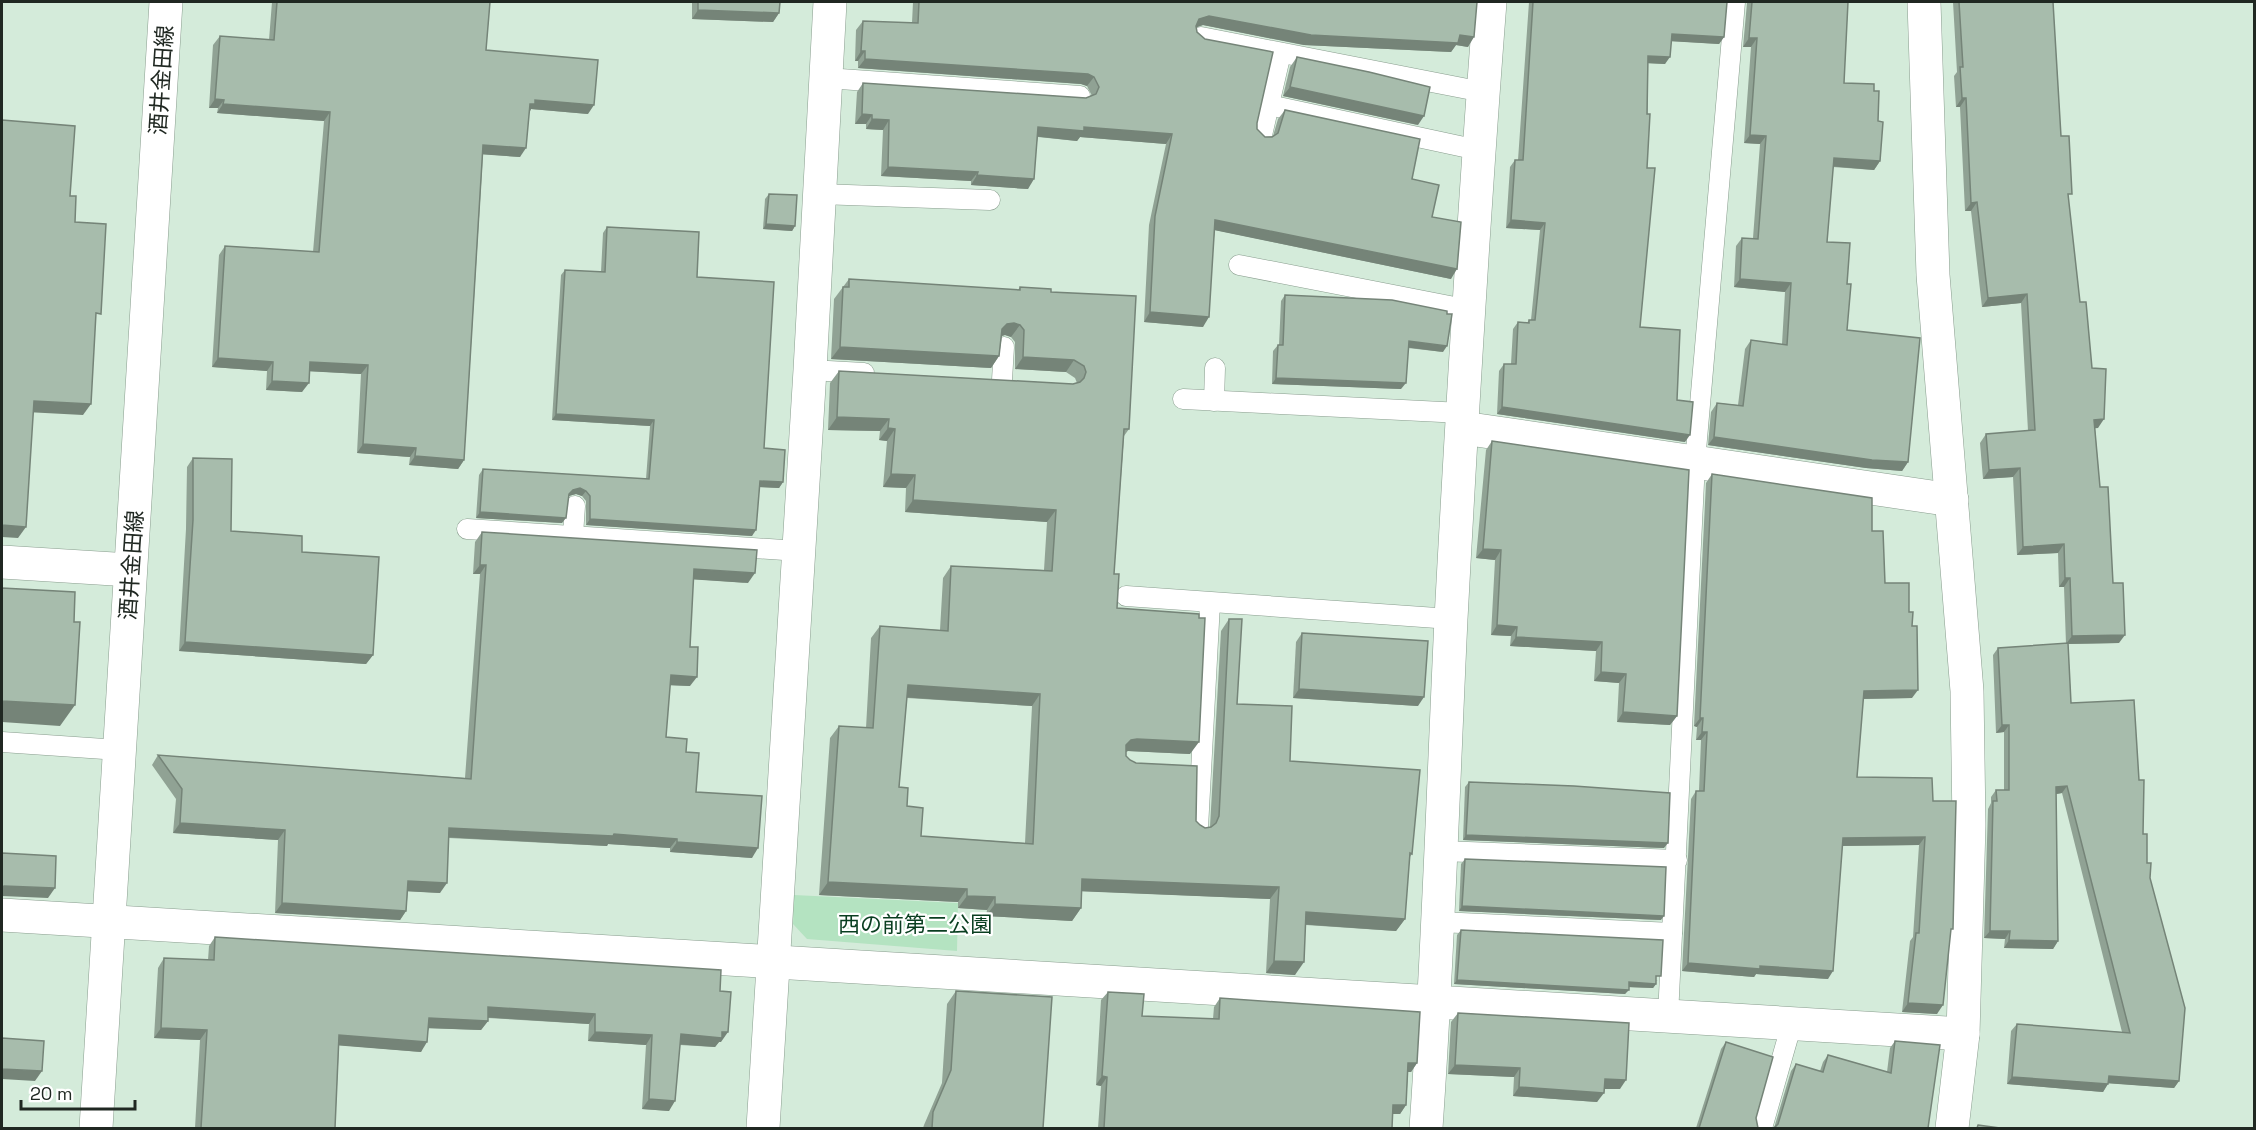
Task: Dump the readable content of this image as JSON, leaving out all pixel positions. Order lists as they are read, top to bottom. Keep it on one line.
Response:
{"streets":{"street":["酒井金田線"]},"parks":["西の前第二公園"],"scale_bar":"20 m"}
